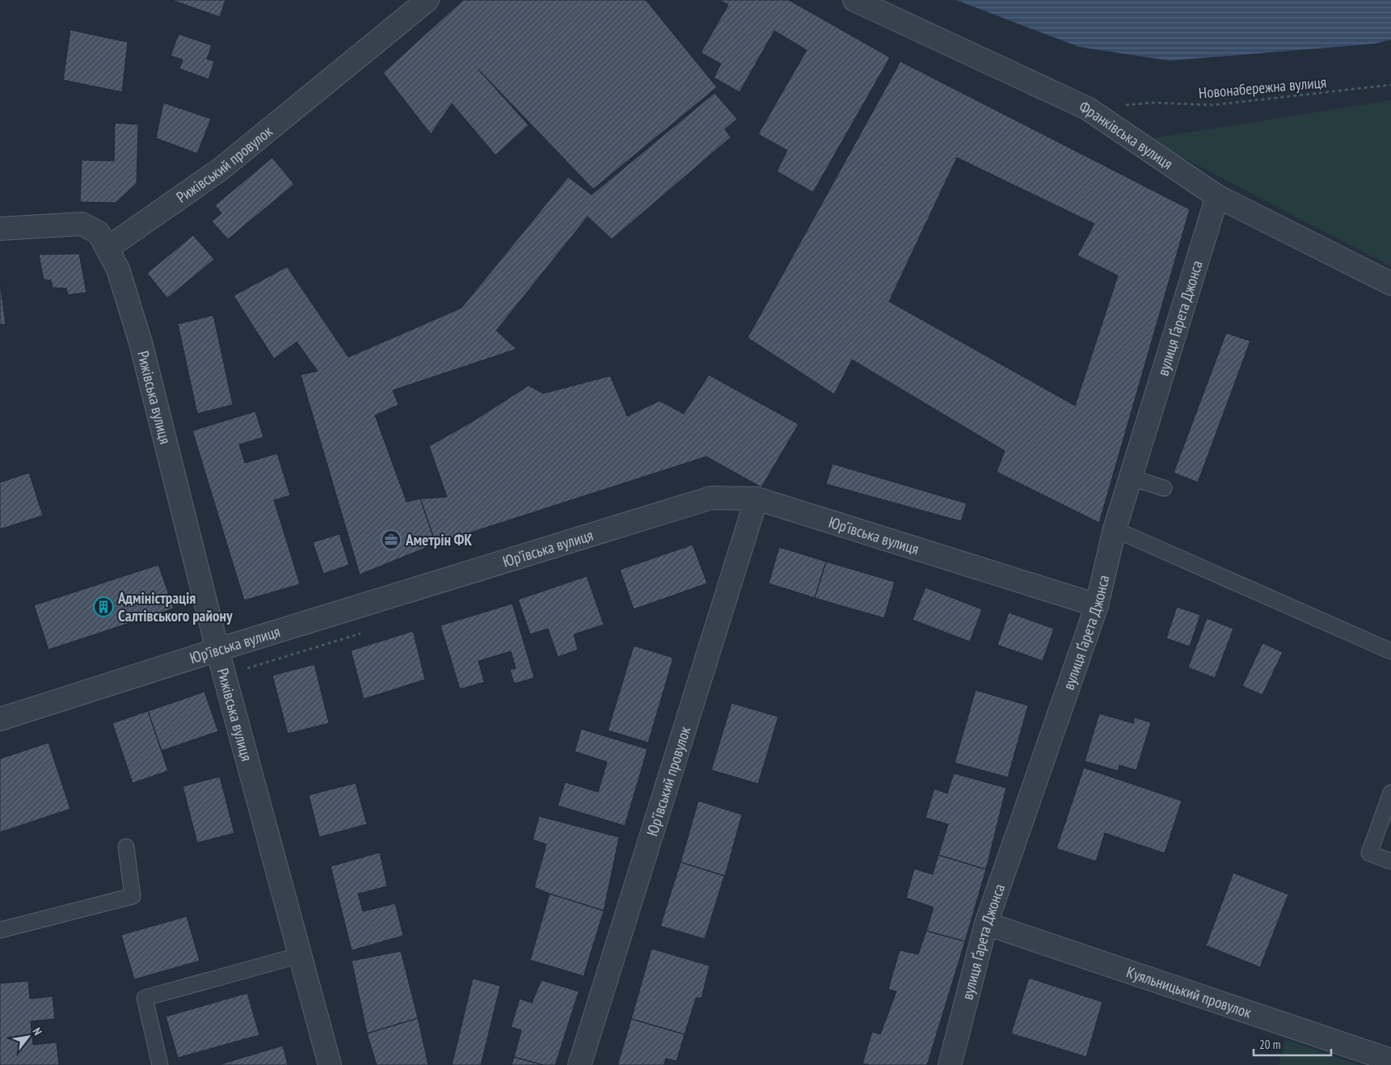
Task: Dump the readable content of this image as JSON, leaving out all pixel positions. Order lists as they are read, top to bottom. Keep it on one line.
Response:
{"streets":{"street":["Франківська вулиця","Рижівський провулок","вулиця Ґарета Джонса","Рижівська вулиця","Юр’ївська вулиця","Юр’ївський провулок","Куяльницький провулок"],"path":["Новонабережна вулиця"]},"crossings":[["Новонабережна вулиця","Франківська вулиця"],["Франківська вулиця","вулиця Ґарета Джонса"],["Рижівський провулок","Рижівська вулиця"],["вулиця Ґарета Джонса","Юр’ївська вулиця"],["вулиця Ґарета Джонса","Куяльницький провулок"],["Рижівська вулиця","Юр’ївська вулиця"],["Юр’ївська вулиця","Юр’ївський провулок"]],"places":{"office":["Аметрін ФК"],"building":["Адміністрація Салтівського району"]},"scale_bar":"20 m","north":"top right"}
